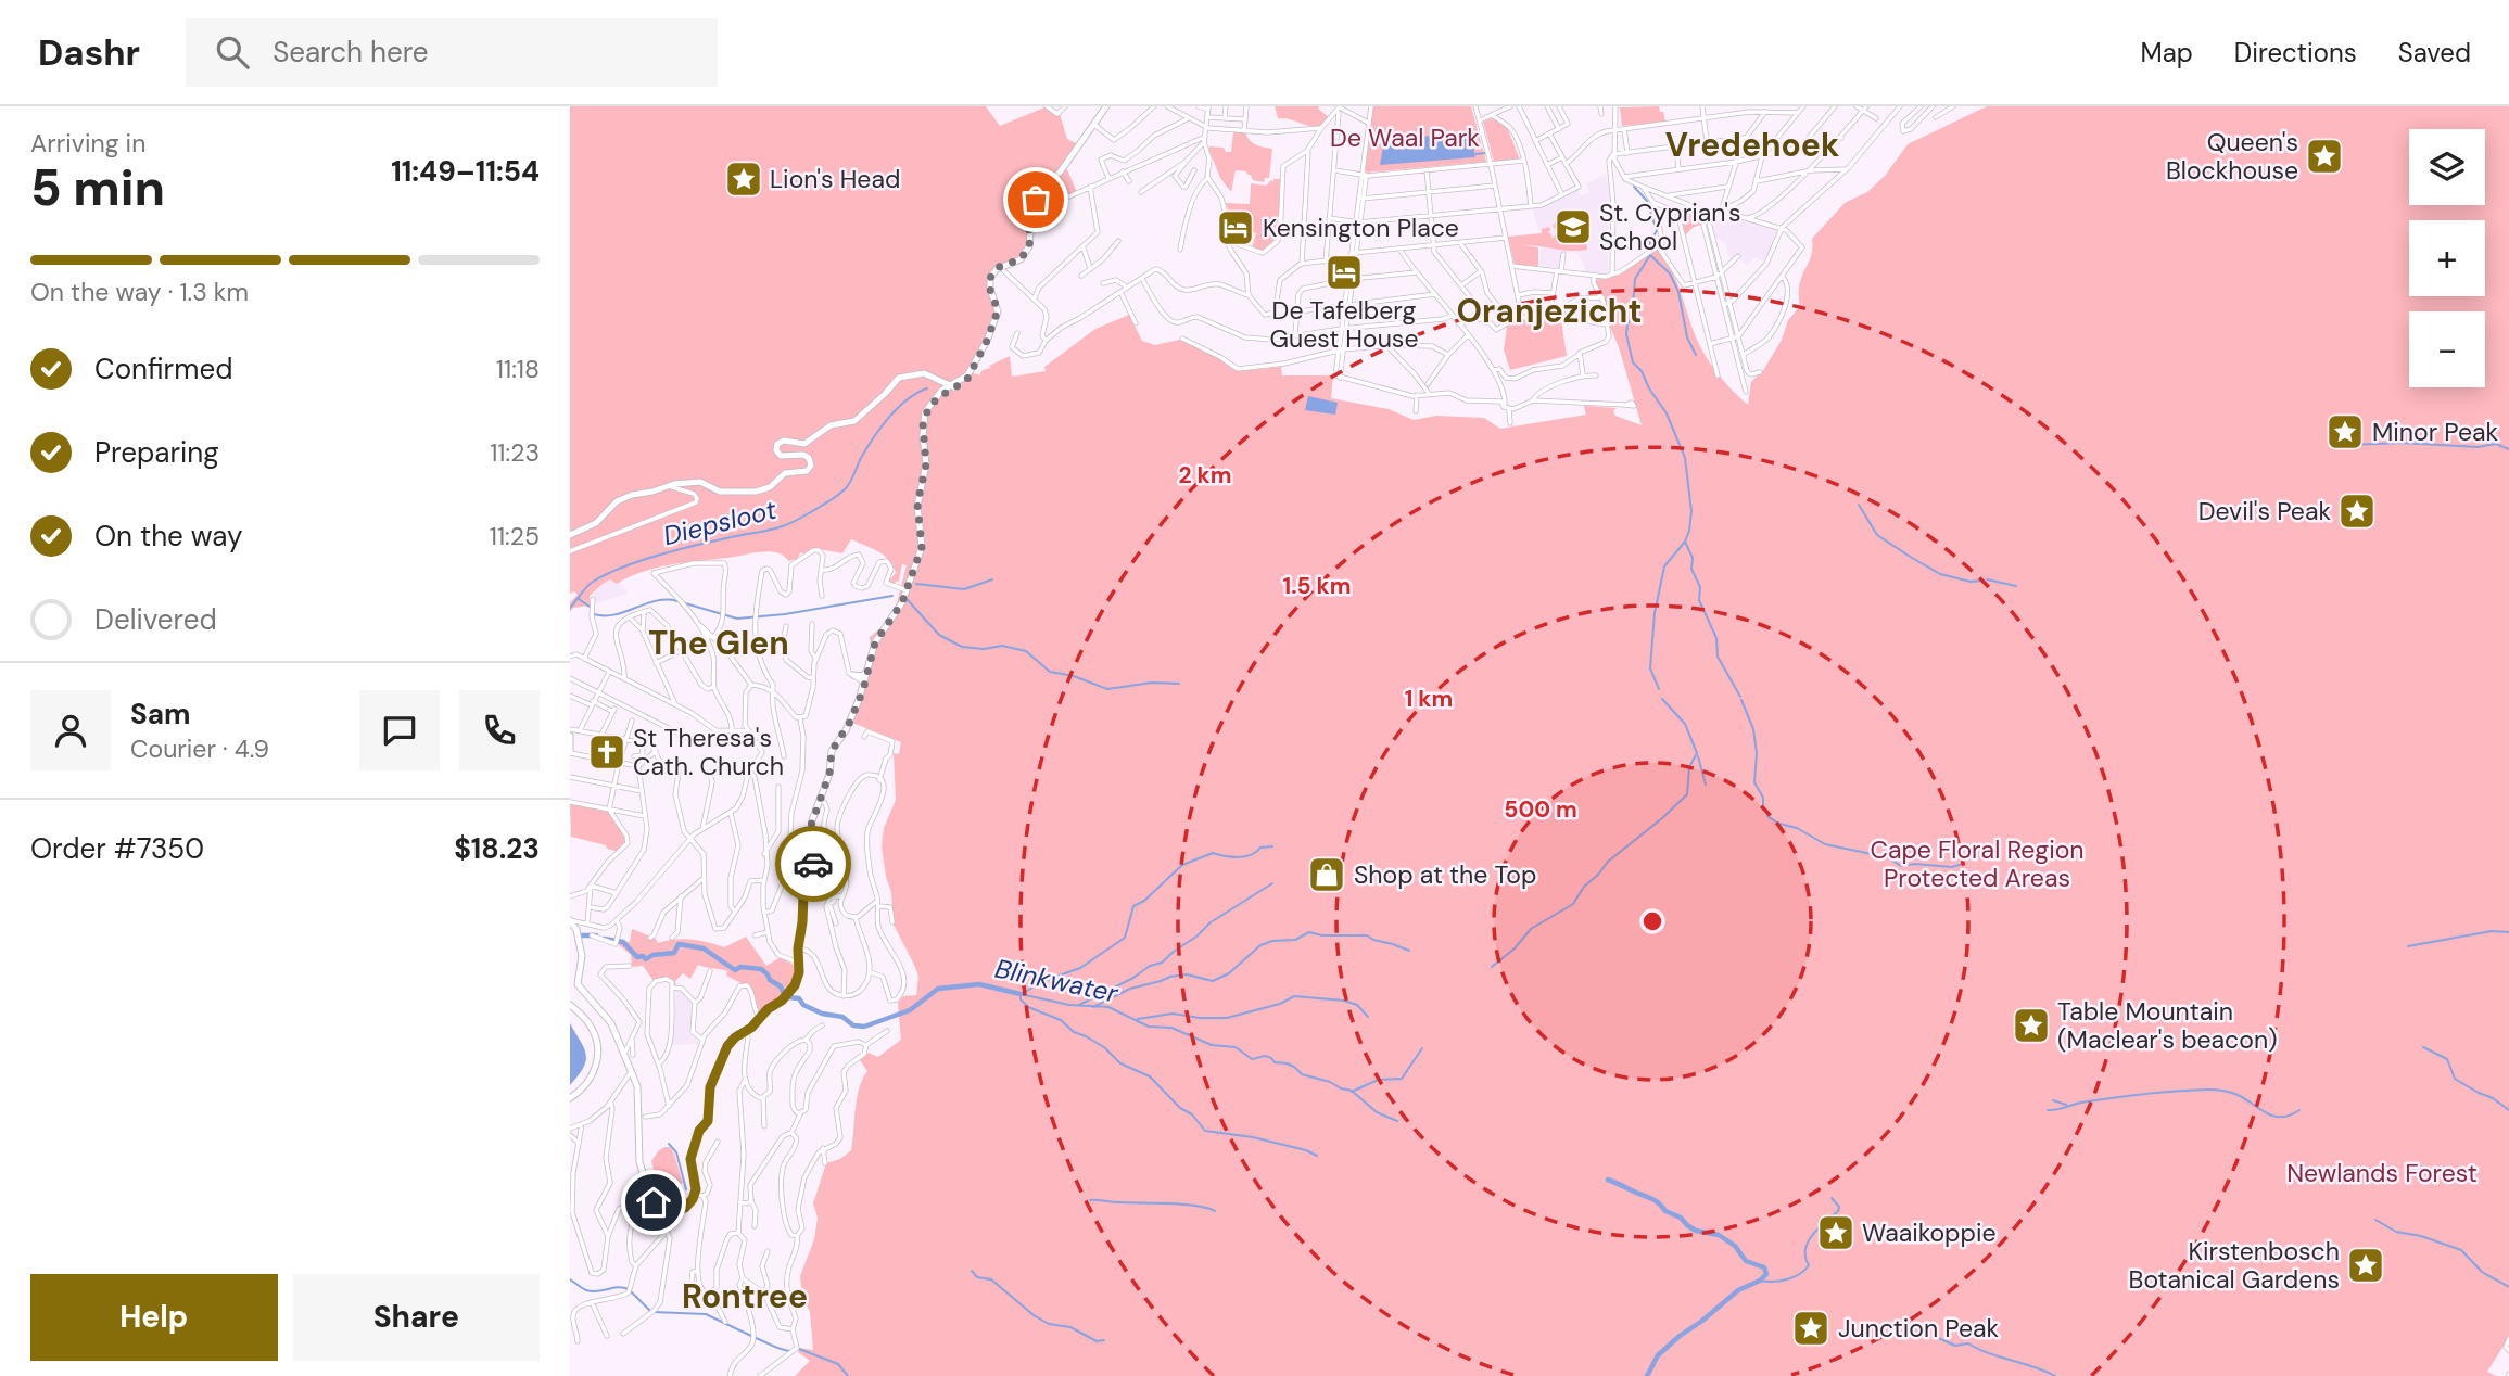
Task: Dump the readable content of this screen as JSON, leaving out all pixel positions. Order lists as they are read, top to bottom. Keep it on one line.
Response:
{"districts":["Vredehoek","Oranjezicht","The Glen","Rontree"],"water":["Diepsloot","Blinkwater"],"parks":["De Waal Park","Cape Floral Region Protected Areas","Newlands Forest"],"places":{"place":["Queen's Blockhouse","Lion's Head","Minor Peak","Devil's Peak","Table Mountain (Maclear's beacon)","Waaikoppie","Kirstenbosch Botanical Gardens","Junction Peak"],"school or university":["St. Cyprian's School"],"hotel":["Kensington Place","De Tafelberg Guest House"],"church":["St Theresa's Cath. Church"],"shop":["Shop at the Top"]},"page":{"header":"Dashr","search":"Search here","nav":["Map","Directions","Saved"],"heading":["5 min","Arriving in","11:49–11:54"],"panel":["Sam","Courier · 4.9","Order #7350","$18.23"],"map_buttons":["+","−"],"bar":"On the way · 1.3 km","list":[["Confirmed","11:18"],["Preparing","11:23"],["On the way","11:25"],"Delivered"],"buttons":["Help","Share"]},"rings":["2 km","1.5 km","1 km","500 m"]}
